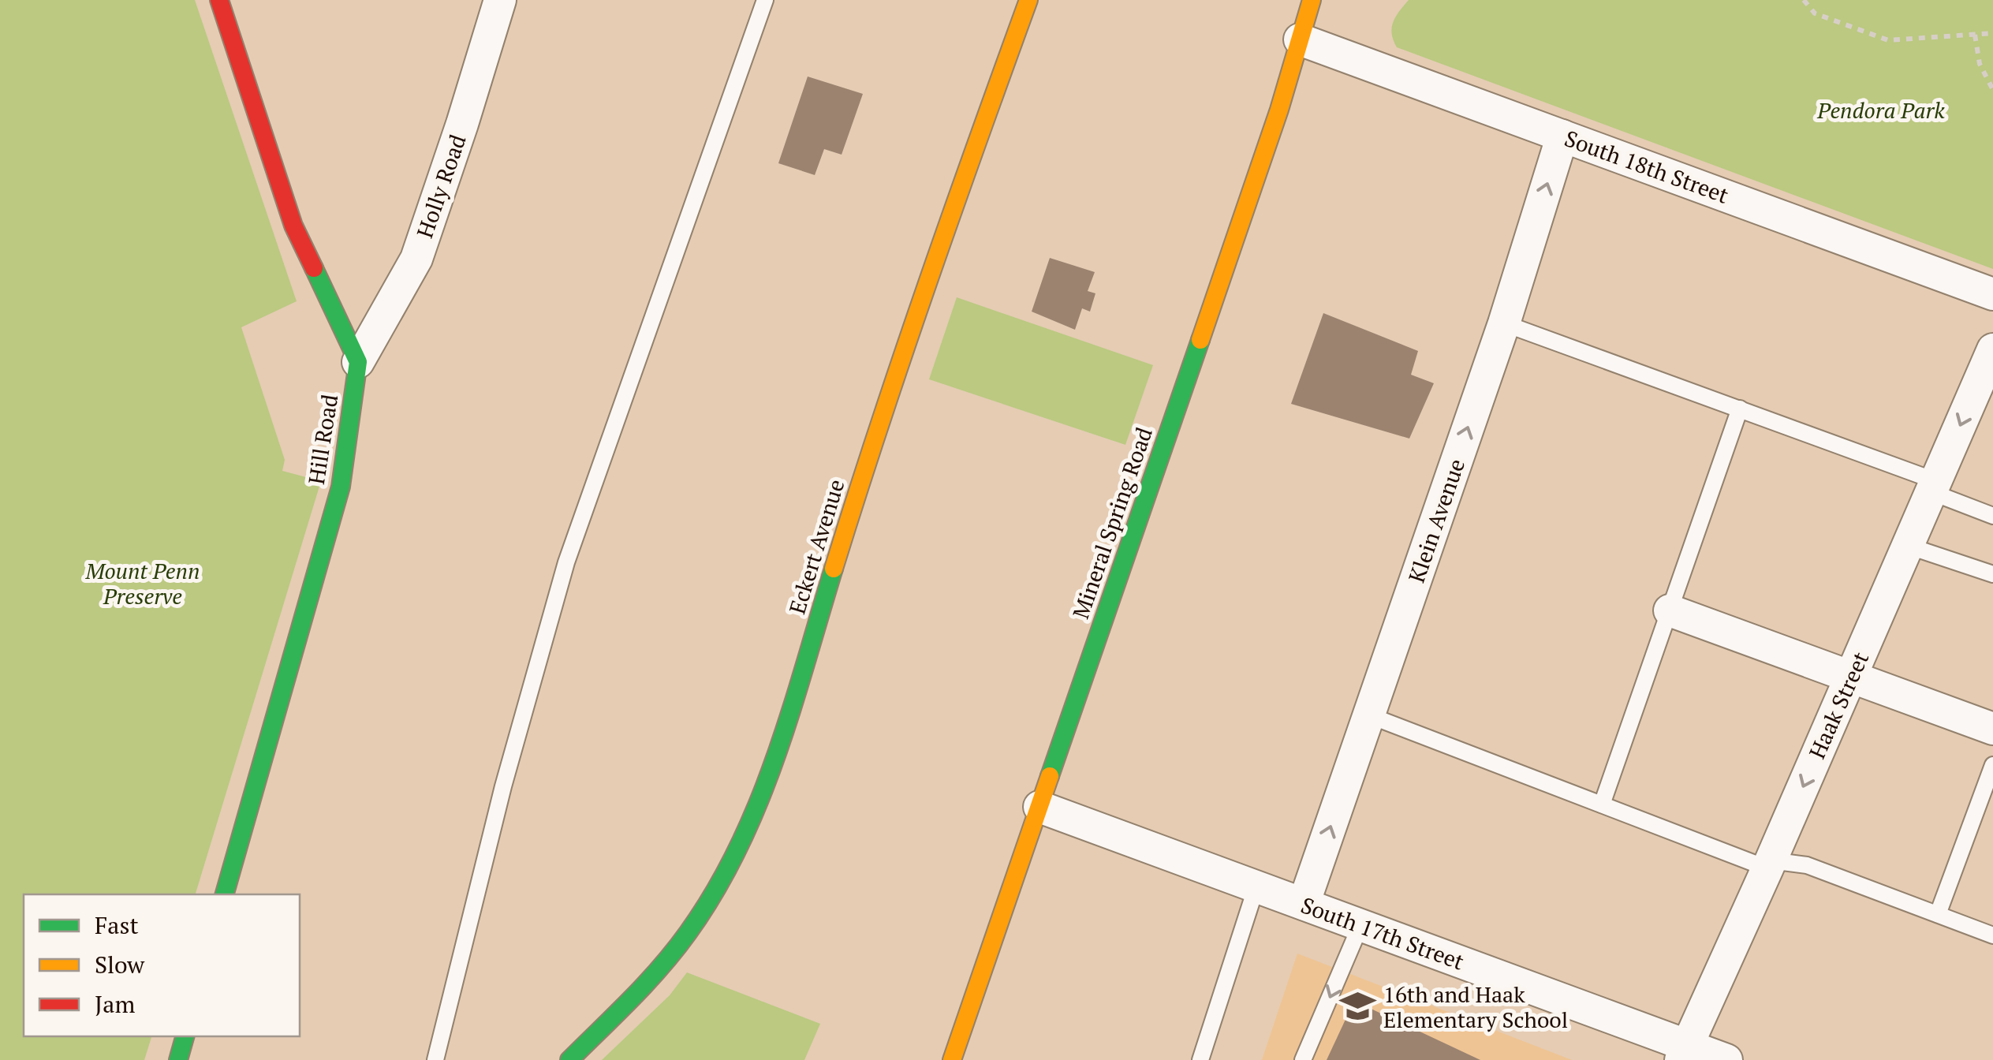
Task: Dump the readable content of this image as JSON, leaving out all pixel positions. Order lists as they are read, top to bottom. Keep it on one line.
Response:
{"streets":{"street":["South 18th Street","Holly Road","Hill Road","Klein Avenue","Mineral Spring Road","Eckert Avenue","Haak Street","South 17th Street"]},"crossings":[["South 18th Street","Klein Avenue"],["South 18th Street","Mineral Spring Road"],["Holly Road","Hill Road"],["Klein Avenue","South 17th Street"],["Mineral Spring Road","South 17th Street"],["Haak Street","South 17th Street"]],"one_way":["Klein Avenue","Haak Street"],"parks":["Pendora Park","Mount Penn Preserve"],"places":{"school or university":["16th and Haak Elementary School"]},"legend":["Fast","Slow","Jam"]}
